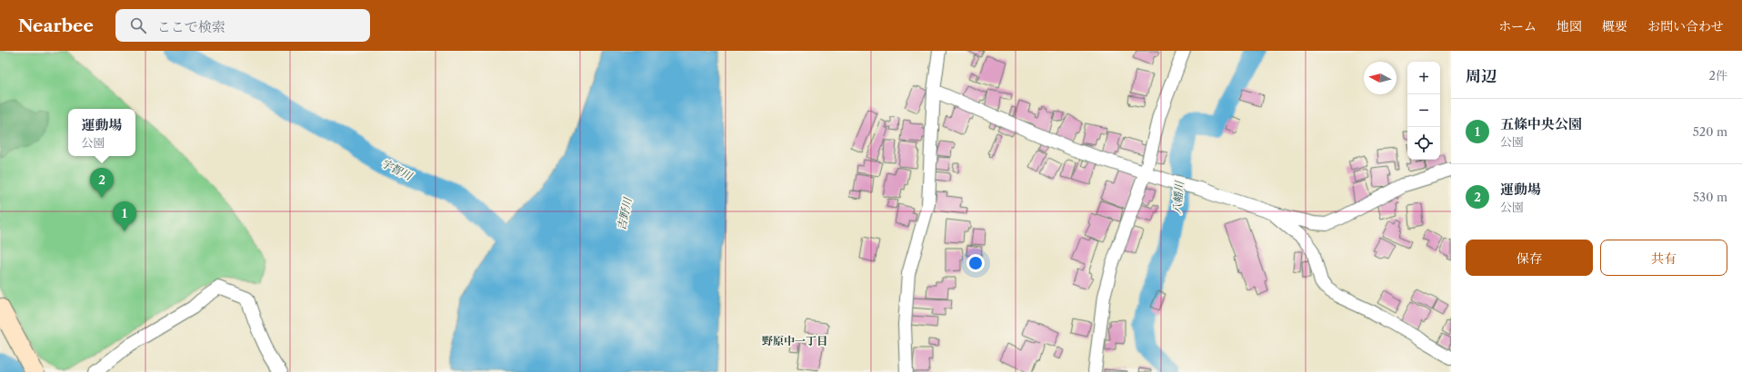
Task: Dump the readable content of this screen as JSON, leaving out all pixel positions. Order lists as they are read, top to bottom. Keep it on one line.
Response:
{"districts":["野原中一丁目"],"water":["宇智川","八幡川","吉野川"],"north":"left","page":{"header":"Nearbee","search":"ここで検索","nav":["ホーム","地図","概要","お問い合わせ"],"heading":["周辺","2件"],"map_buttons":["+","−"],"list":[{"mark":"1","name":"五條中央公園","note":"公園","value":"520 m"},{"mark":"2","name":"運動場","note":"公園","value":"530 m"}],"popup":["運動場","公園"],"pins":["2","1"],"buttons":["保存","共有"]}}
